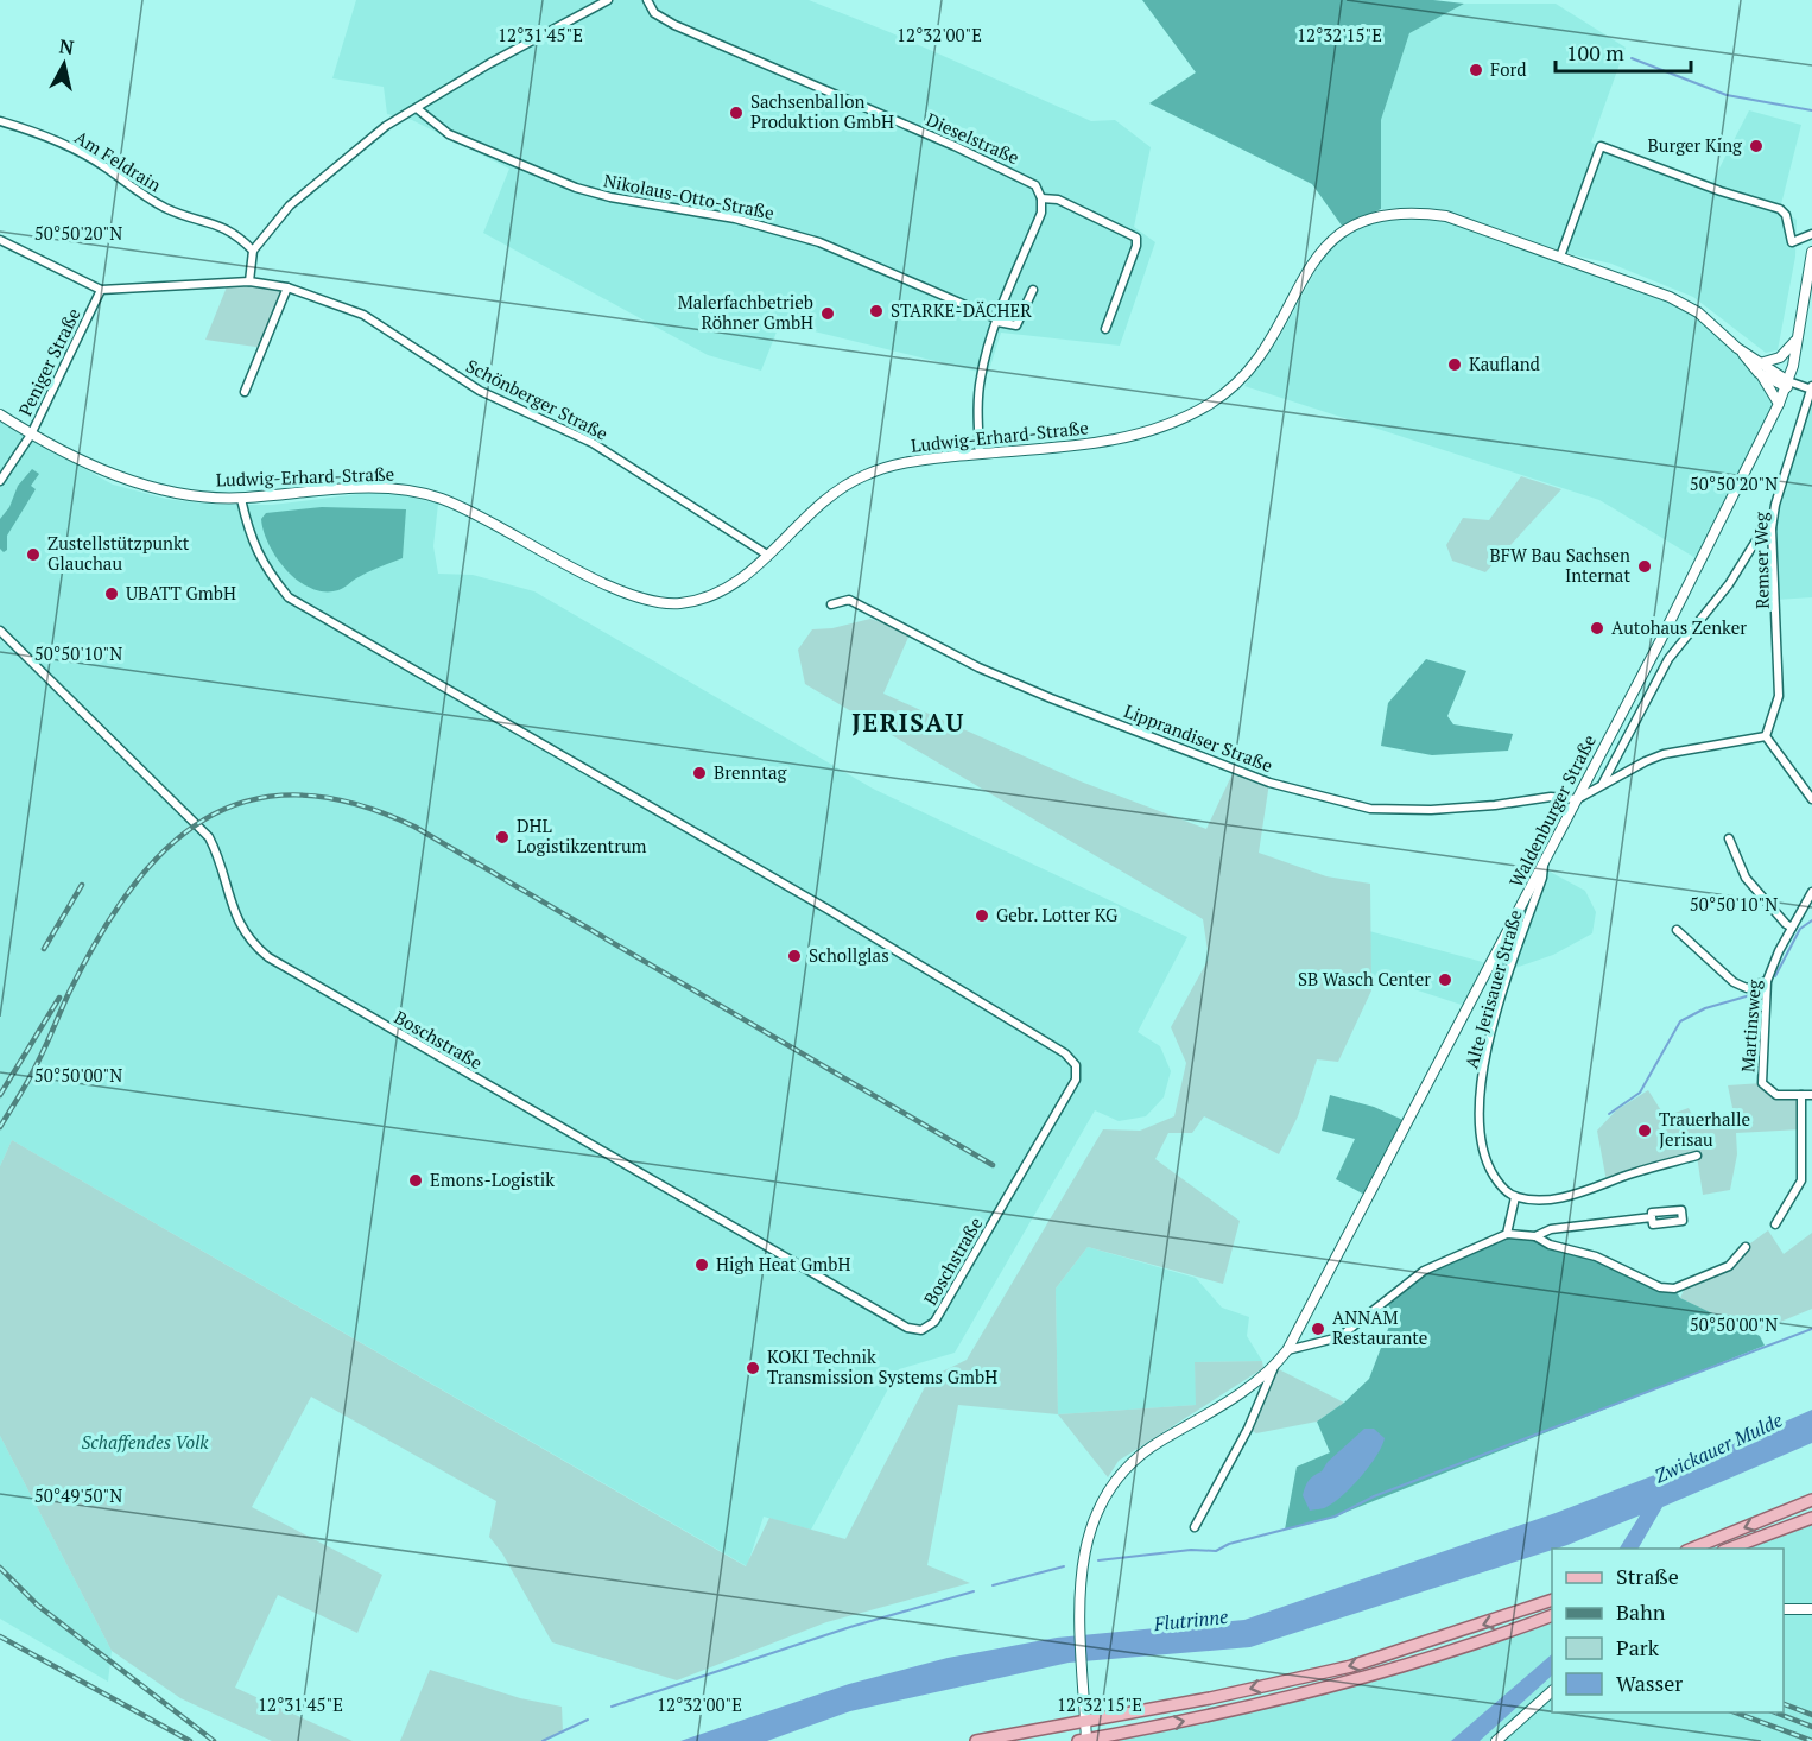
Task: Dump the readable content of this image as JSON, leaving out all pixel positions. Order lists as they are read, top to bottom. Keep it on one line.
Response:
{"streets":{"street":["Dieselstraße","Am Feldrain","Nikolaus-Otto-Straße","Peniger Straße","Schönberger Straße","Ludwig-Erhard-Straße","Remser Weg","Lipprandiser Straße","Waldenburger Straße","Alte Jerisauer Straße","Martinsweg","Boschstraße"]},"crossings":[["Peniger Straße","Schönberger Straße"],["Peniger Straße","Ludwig-Erhard-Straße"],["Schönberger Straße","Ludwig-Erhard-Straße"],["Ludwig-Erhard-Straße","Remser Weg"],["Ludwig-Erhard-Straße","Waldenburger Straße"],["Ludwig-Erhard-Straße","Boschstraße"],["Remser Weg","Waldenburger Straße"],["Lipprandiser Straße","Waldenburger Straße"],["Waldenburger Straße","Alte Jerisauer Straße"]],"districts":["JERISAU"],"water":["Zwickauer Mulde","Flutrinne"],"parks":["Schaffendes Volk"],"places":["Ford","Sachsenballon Produktion GmbH","Burger King","STARKE-DÄCHER","Malerfachbetrieb Röhner GmbH","Kaufland","Zustellstützpunkt Glauchau","BFW Bau Sachsen Internat","UBATT GmbH","Autohaus Zenker","Brenntag","DHL Logistikzentrum","Gebr. Lotter KG","Schollglas","SB Wasch Center","Trauerhalle Jerisau","Emons-Logistik","High Heat GmbH","ANNAM Restaurante","KOKI Technik Transmission Systems GmbH"],"legend":["Straße","Bahn","Park","Wasser"],"scale_bar":"100 m","north":"top","coordinates":["12°31'45\"E","12°32'00\"E","12°32'15\"E","50°50'20\"N","50°50'10\"N","50°50'00\"N","50°49'50\"N"]}
